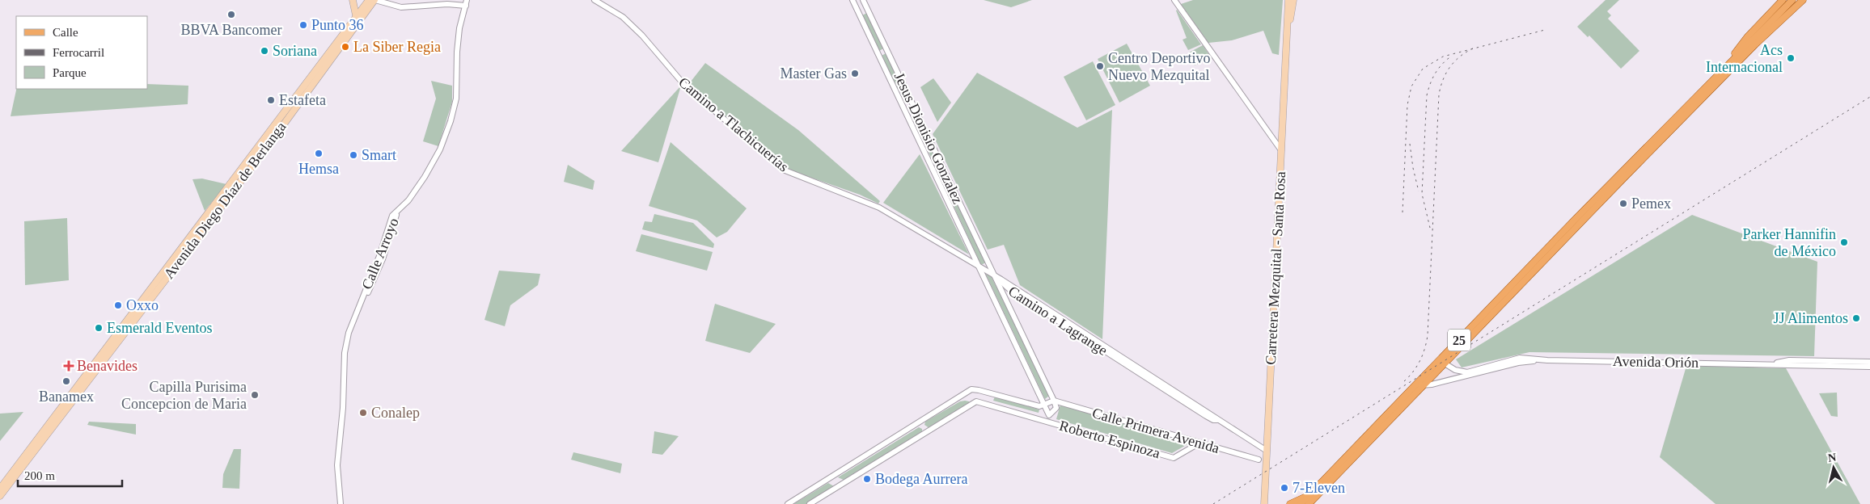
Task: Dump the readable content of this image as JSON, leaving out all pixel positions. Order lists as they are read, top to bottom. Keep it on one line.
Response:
{"streets":{"main road":["Avenida Diego Díaz de Berlanga","Carretera Mezquital - Santa Rosa","25"],"street":["Camino a Tlachicuerías","Jesus Dionisio Gonzalez","Calle Arroyo","Camino a Lagrange","Avenida Orión","Calle Primera Avenida","Roberto Espinoza"]},"crossings":[["Camino a Tlachicuerías","Jesus Dionisio Gonzalez"],["Camino a Tlachicuerías","Camino a Lagrange"],["Jesus Dionisio Gonzalez","Camino a Lagrange"],["Jesus Dionisio Gonzalez","Calle Primera Avenida"],["Carretera Mezquital - Santa Rosa","Camino a Lagrange"],["25","Avenida Orión"],["Calle Primera Avenida","Roberto Espinoza"]],"places":{"other":["BBVA Bancomer","Punto 36","La Siber Regia","Soriana","Acs Internacional","Centro Deportivo Nuevo Mezquital","Master Gas","Estafeta","Hemsa","Smart","Pemex","Parker Hannifin de México","Oxxo","JJ Alimentos","Esmerald Eventos","Banamex","Capilla Purisima Concepcion de Maria","Conalep","Bodega Aurrera","7-Eleven"],"health":["Benavides"]},"legend":["Calle","Ferrocarril","Parque"],"scale_bar":"200 m","north":"top"}
